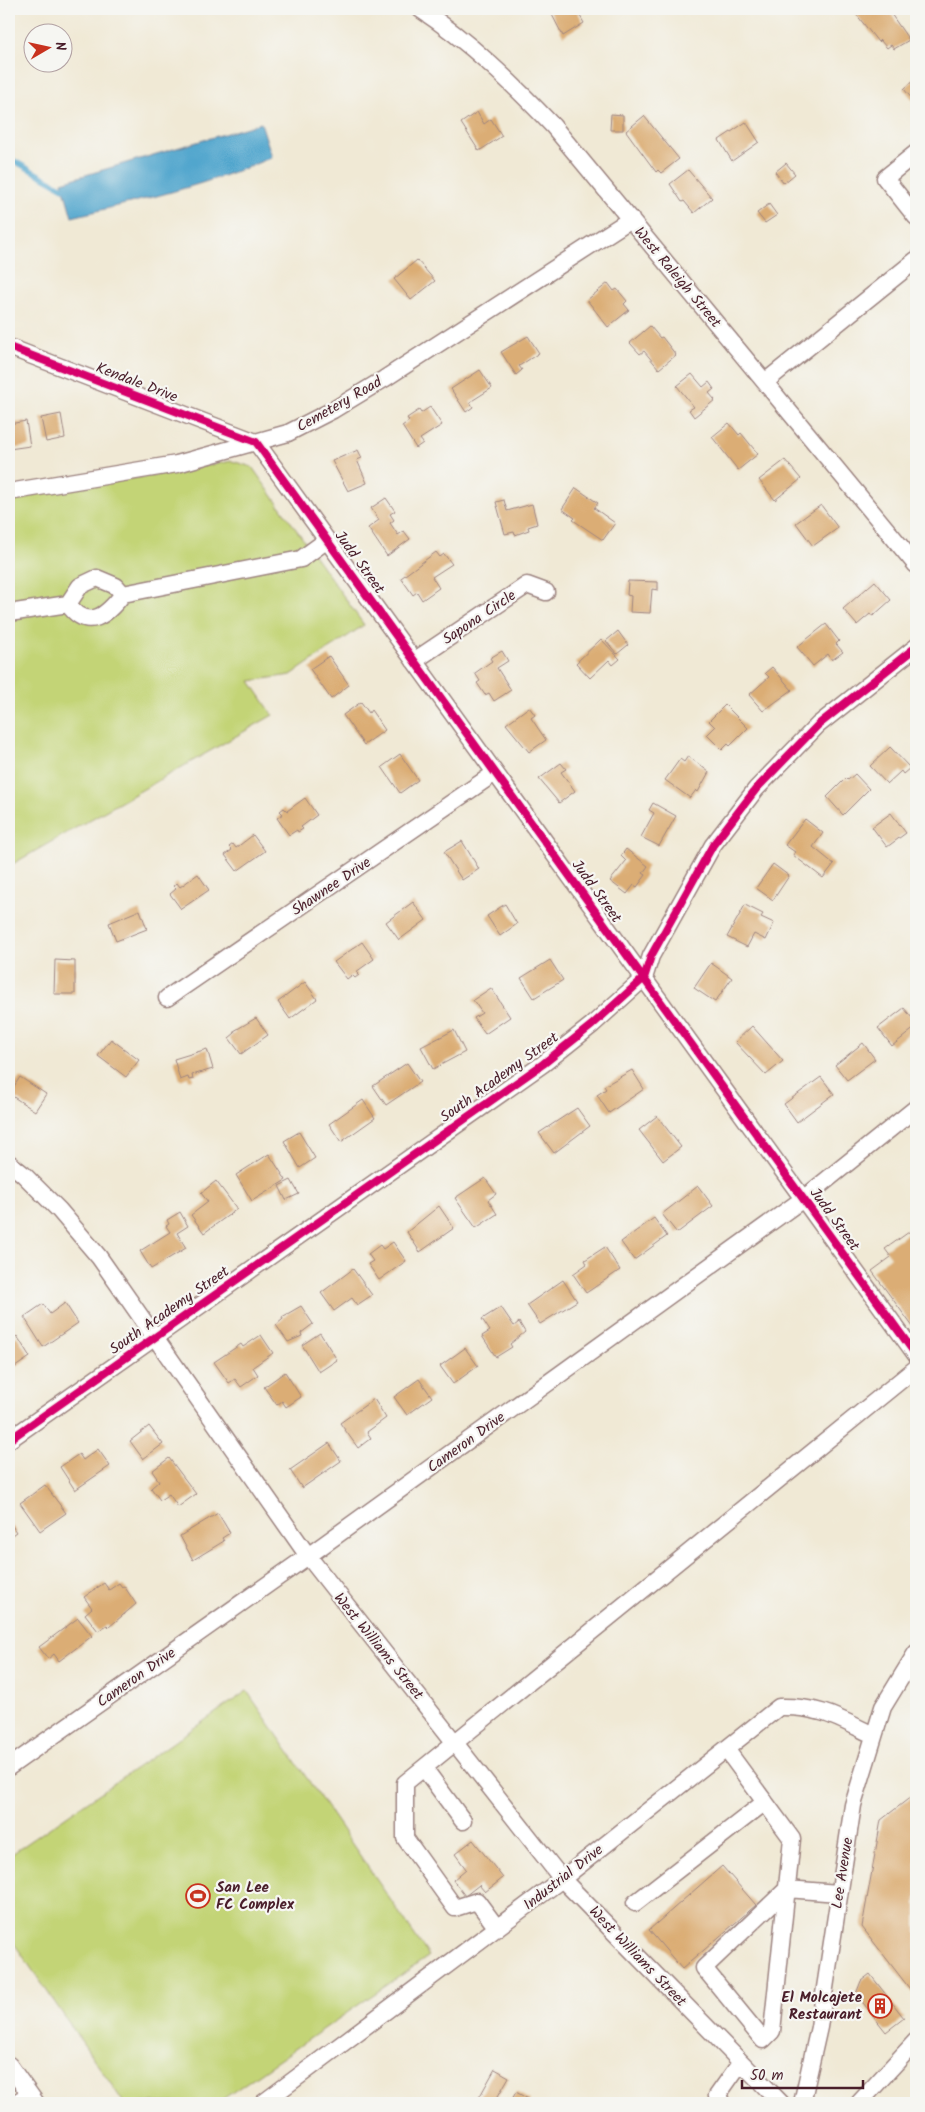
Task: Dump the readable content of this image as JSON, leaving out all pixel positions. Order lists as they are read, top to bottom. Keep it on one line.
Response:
{"streets":{"street":["West Raleigh Street","Kendale Drive","Cemetery Road","Judd Street","Sapona Circle","Shawnee Drive","South Academy Street","Cameron Drive","West Williams Street","Lee Avenue","Industrial Drive"]},"crossings":[["West Raleigh Street","Cemetery Road"],["Kendale Drive","Cemetery Road"],["Kendale Drive","Judd Street"],["Cemetery Road","Judd Street"],["Judd Street","Sapona Circle"],["Judd Street","Shawnee Drive"],["Judd Street","South Academy Street"],["Judd Street","Cameron Drive"],["South Academy Street","West Williams Street"],["Cameron Drive","West Williams Street"],["West Williams Street","Industrial Drive"],["Lee Avenue","Industrial Drive"]],"places":{"sports":["San Lee FC Complex"],"building":["El Molcajete Restaurant"]},"scale_bar":"50 m","north":"right"}
